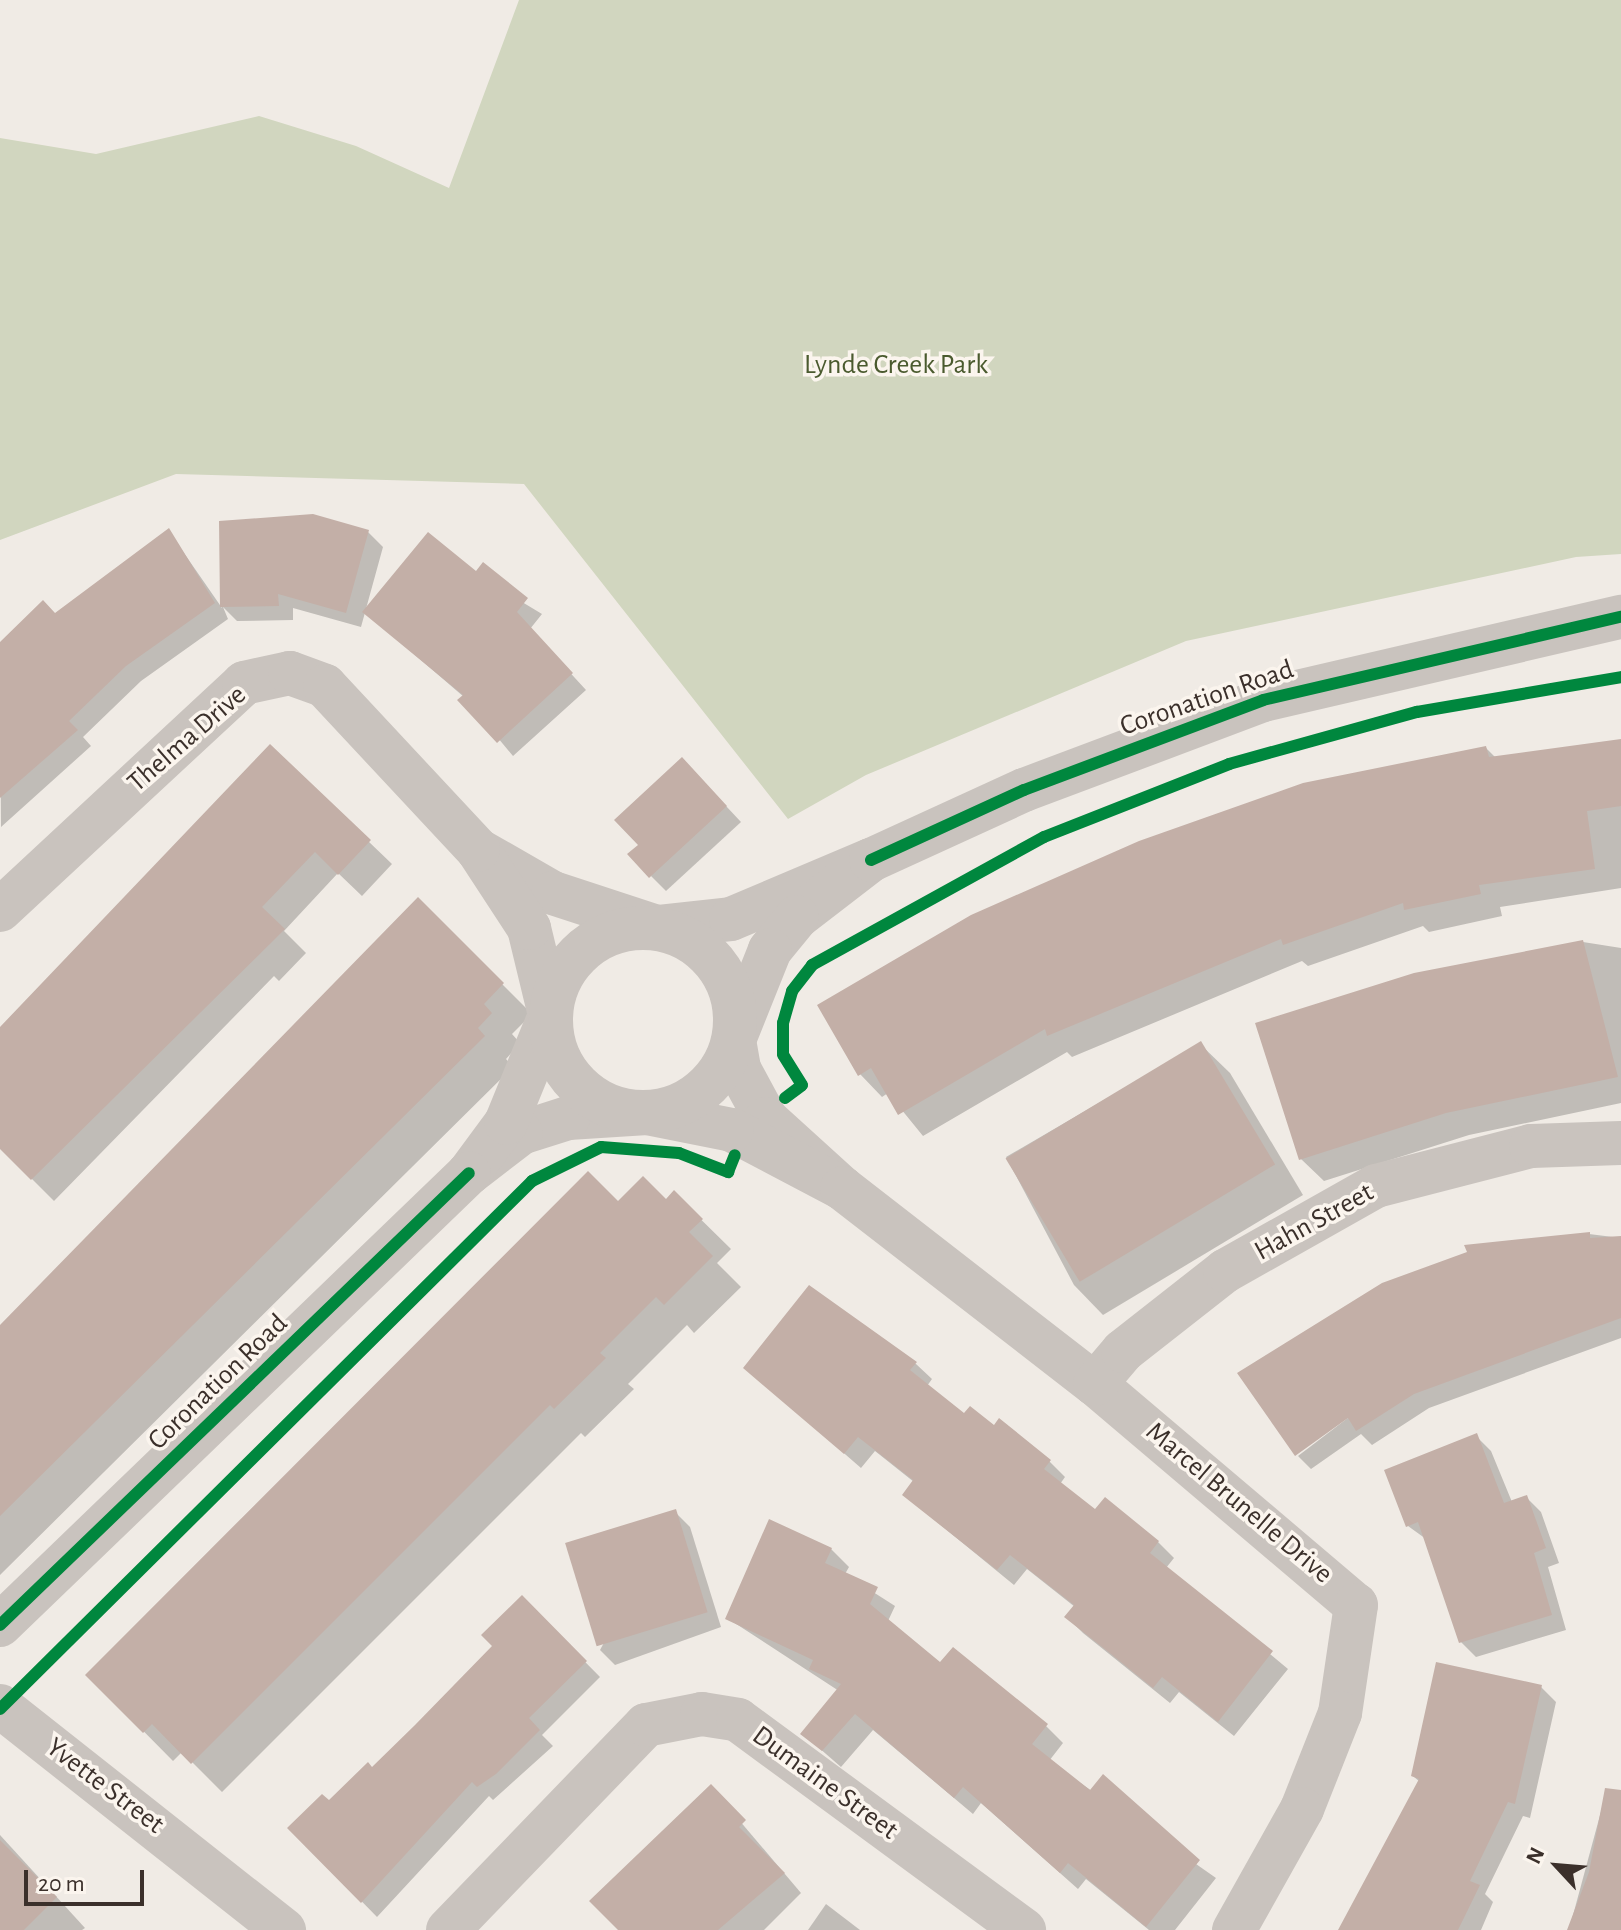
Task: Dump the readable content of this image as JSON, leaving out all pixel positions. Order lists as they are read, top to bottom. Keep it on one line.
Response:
{"streets":{"street":["Coronation Road","Thelma Drive","Hahn Street","Marcel Brunelle Drive","Dumaine Street","Yvette Street"]},"crossings":[["Coronation Road","Thelma Drive"],["Coronation Road","Marcel Brunelle Drive"],["Thelma Drive","Marcel Brunelle Drive"],["Hahn Street","Marcel Brunelle Drive"]],"parks":["Lynde Creek Park"],"scale_bar":"20 m","north":"top left"}
